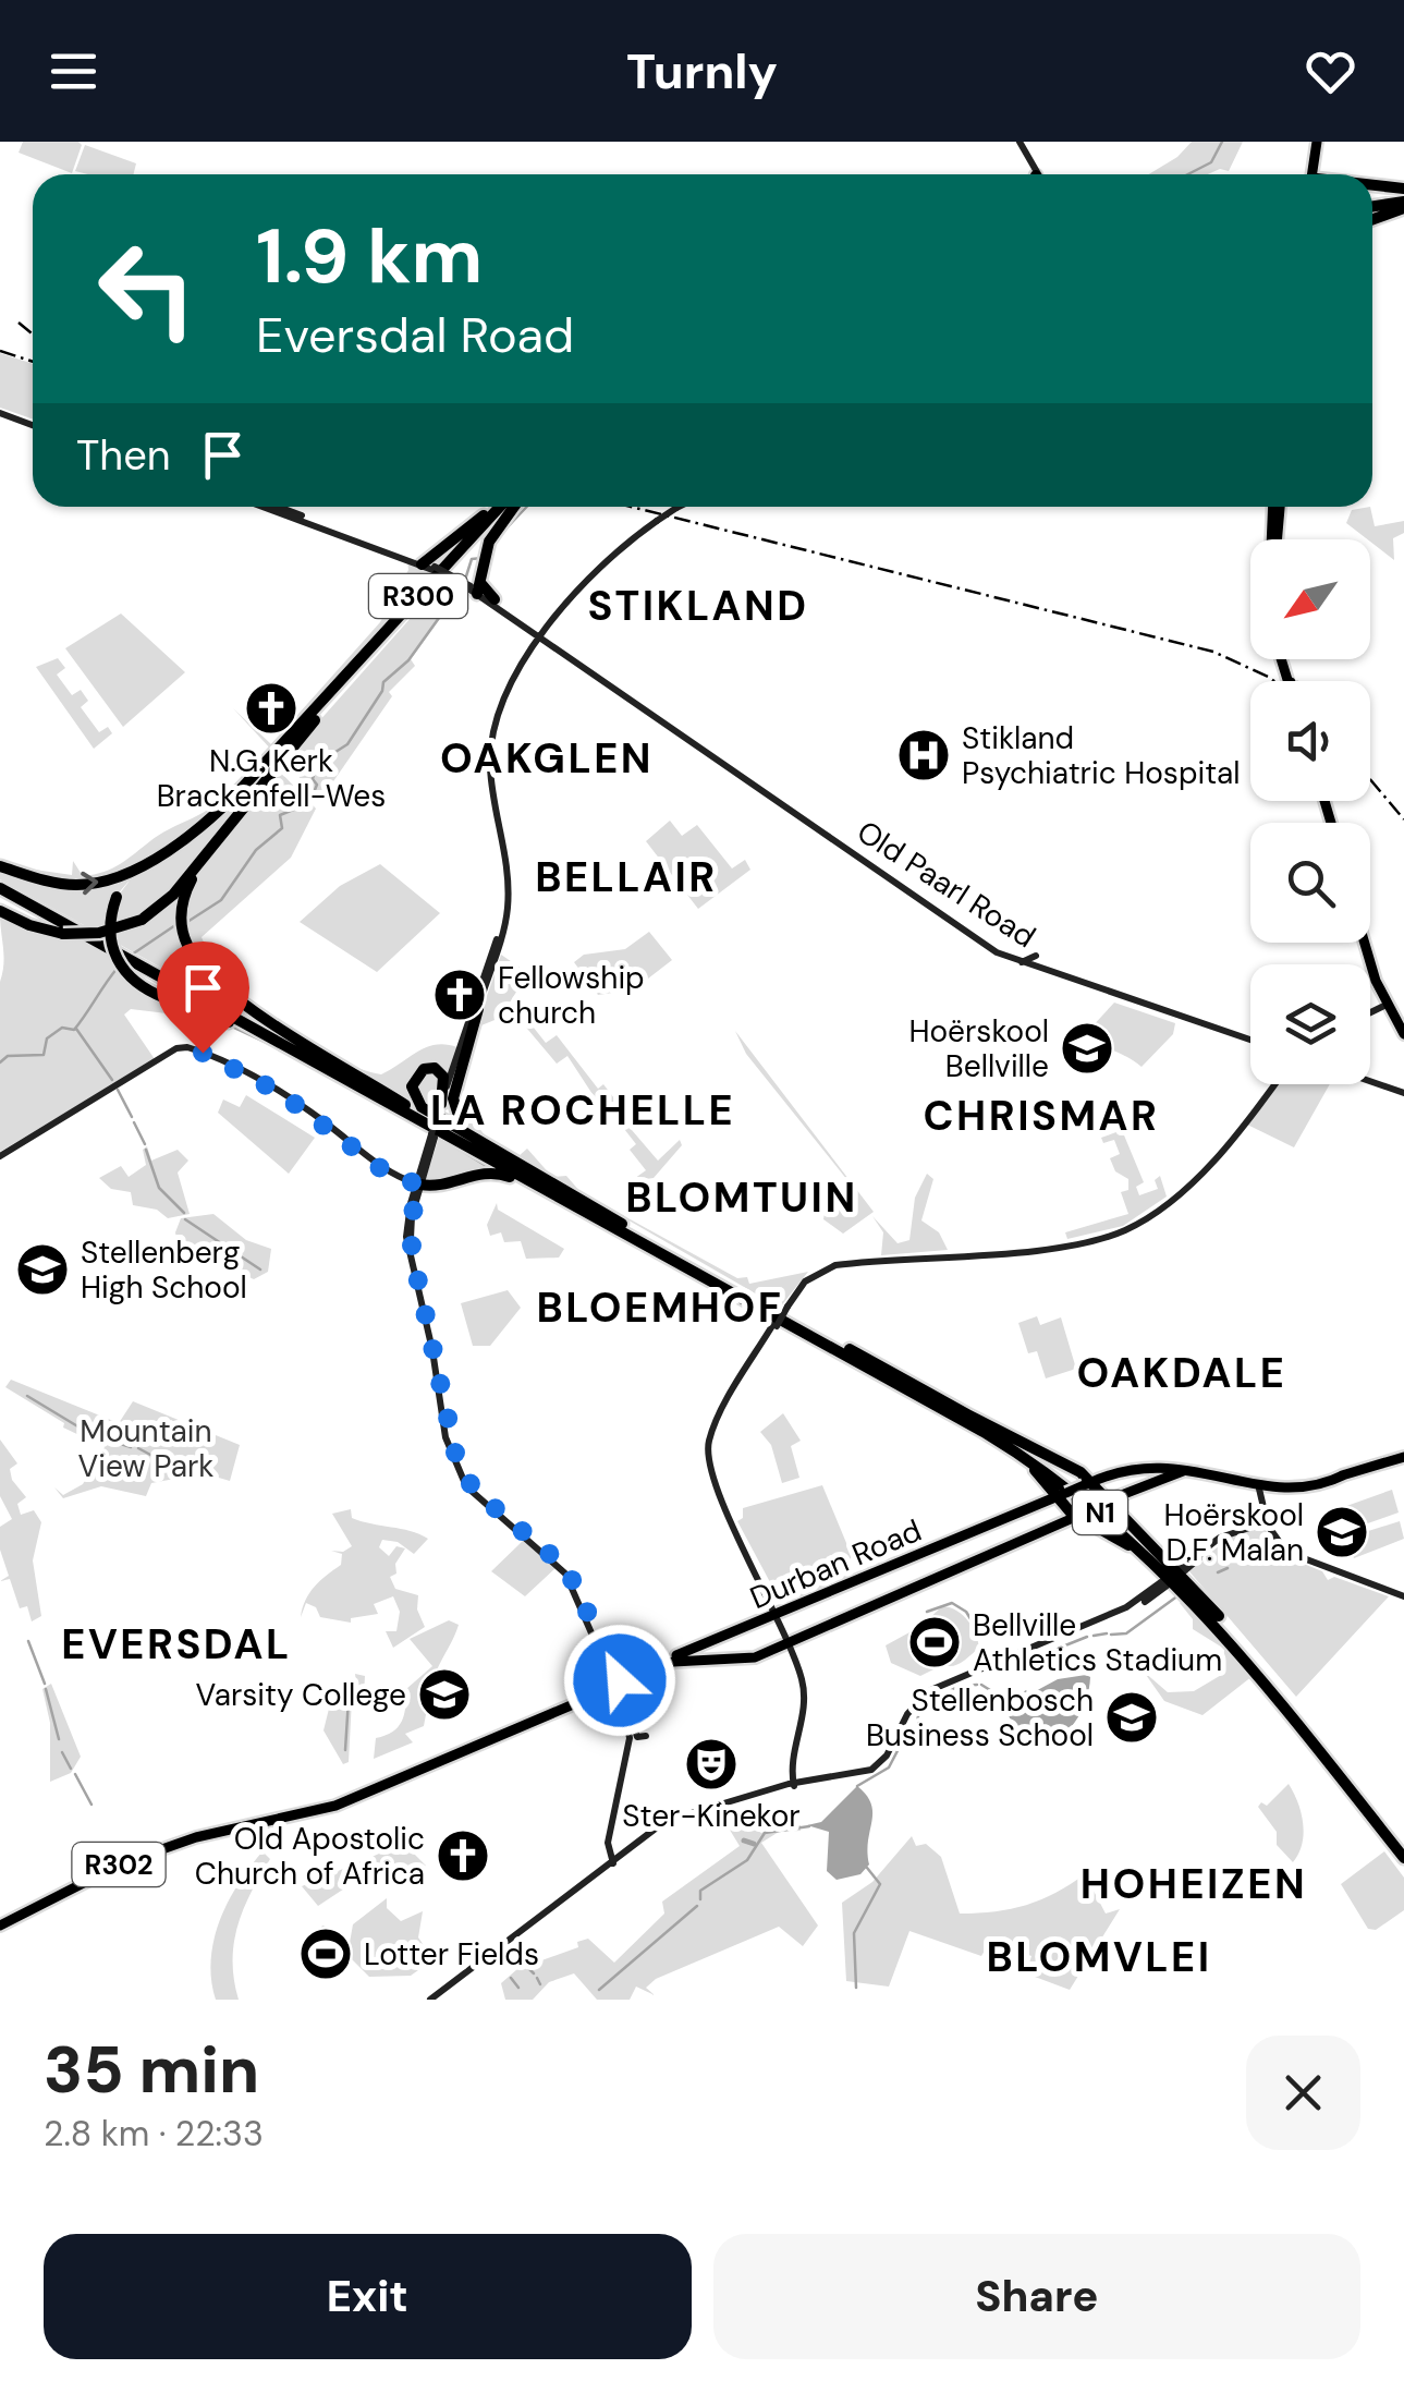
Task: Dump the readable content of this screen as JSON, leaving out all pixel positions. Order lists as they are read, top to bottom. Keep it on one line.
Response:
{"streets":{"highway":["R300","N1"],"main road":["Old Paarl Road","Durban Road","R302"]},"crossings":[["Durban Road","R302"]],"districts":["STIKLAND","OAKGLEN","BELLAIR","LA ROCHELLE","CHRISMAR","BLOMTUIN","BLOEMHOF","OAKDALE","EVERSDAL","HOHEIZEN","BLOMVLEI"],"parks":["Mountain View Park"],"places":{"church":["N.G. Kerk Brackenfell-Wes","Fellowship church","Old Apostolic Church of Africa"],"hospital":["Stikland Psychiatric Hospital"],"school or university":["Hoërskool Bellville","Stellenberg High School","Hoërskool D.F. Malan","Varsity College","Stellenbosch Business School"],"sports":["Bellville Athletics Stadium","Lotter Fields"],"theatre":["Ster-Kinekor"]},"north":"bottom left","page":{"header":"Turnly","turn":["1.9 km","Eversdal Road"],"then":"Then","heading":["35 min","2.8 km · 22:33"],"buttons":["Exit","Share"]}}
